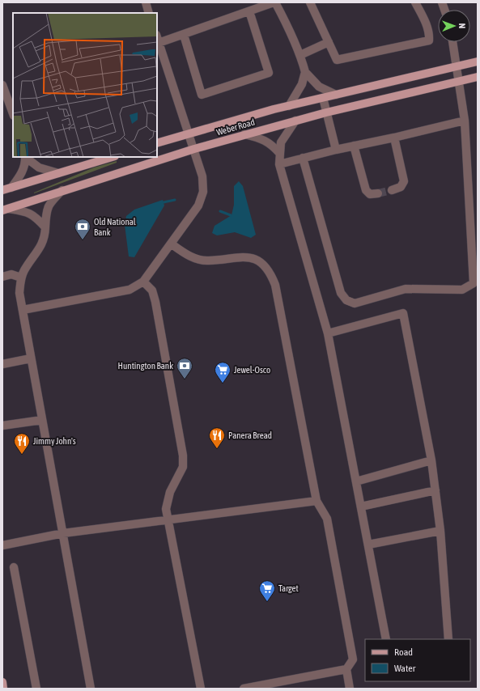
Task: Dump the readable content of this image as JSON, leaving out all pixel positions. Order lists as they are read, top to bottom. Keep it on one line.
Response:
{"streets":{"main road":["Weber Road"]},"places":{"bank":["Old National Bank","Huntington Bank"],"supermarket":["Jewel-Osco","Target"],"restaurant":["Panera Bread","Jimmy John's"]},"legend":["Road","Water"],"north":"right"}
